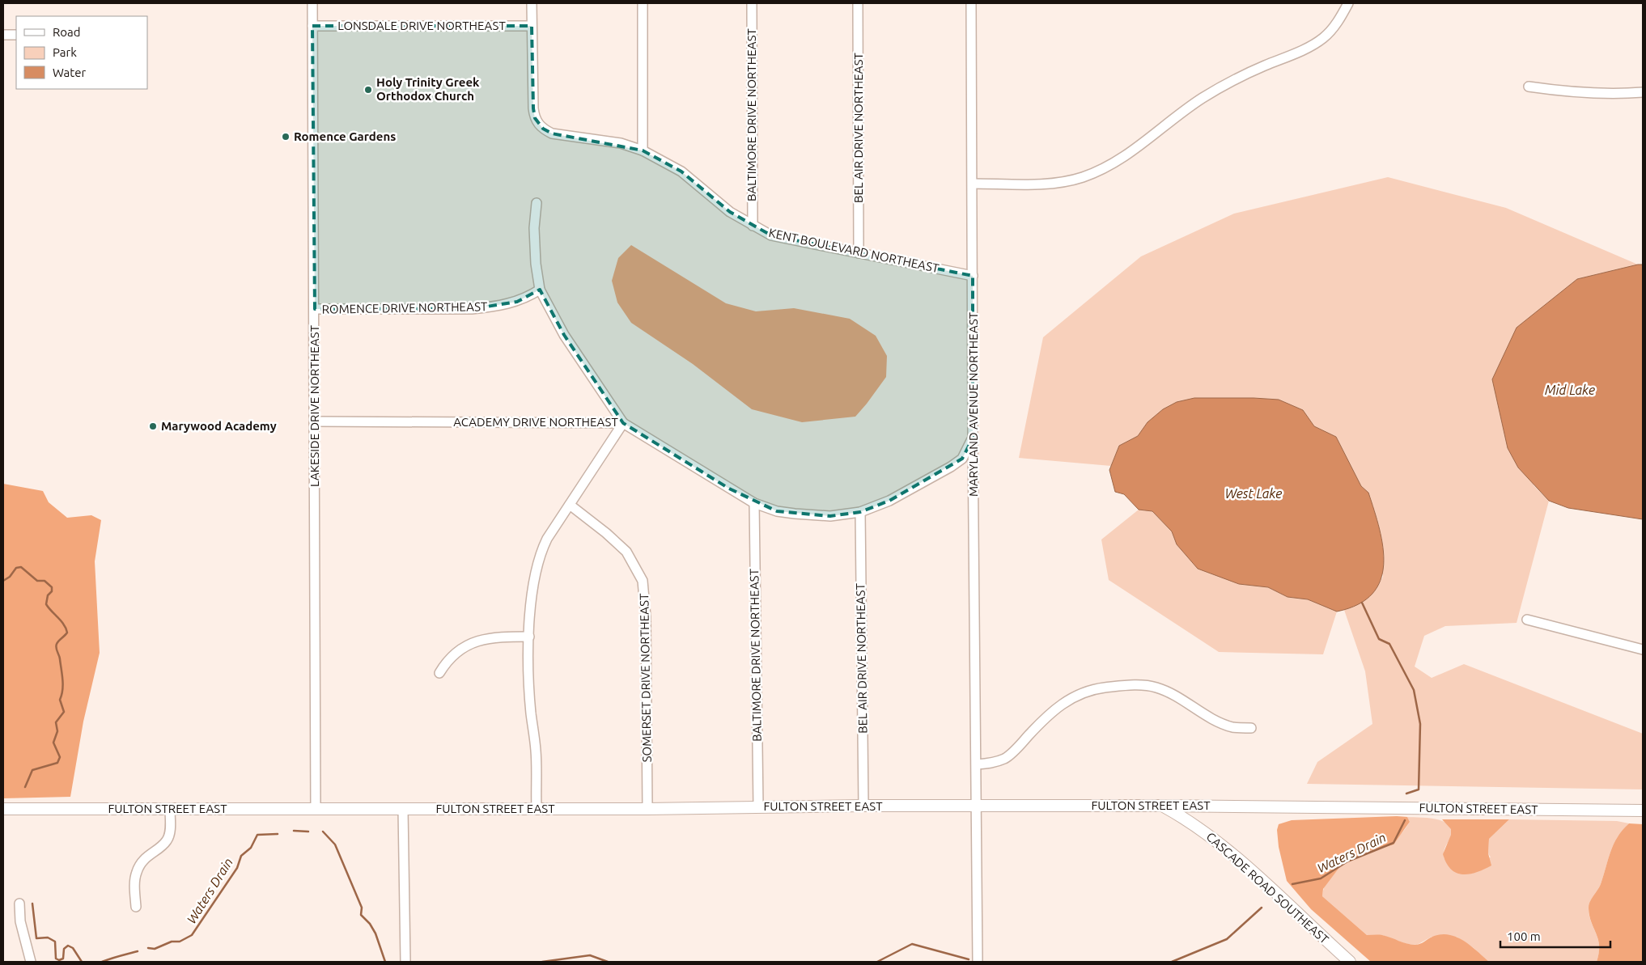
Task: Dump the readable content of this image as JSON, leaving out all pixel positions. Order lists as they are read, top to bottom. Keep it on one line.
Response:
{"streets":{"main road":["FULTON STREET EAST","CASCADE ROAD SOUTHEAST"],"street":["LONSDALE DRIVE NORTHEAST","BALTIMORE DRIVE NORTHEAST","BEL AIR DRIVE NORTHEAST","KENT BOULEVARD NORTHEAST","ROMENCE DRIVE NORTHEAST","MARYLAND AVENUE NORTHEAST","LAKESIDE DRIVE NORTHEAST","ACADEMY DRIVE NORTHEAST","SOMERSET DRIVE NORTHEAST"]},"crossings":[["LONSDALE DRIVE NORTHEAST","KENT BOULEVARD NORTHEAST"],["LONSDALE DRIVE NORTHEAST","LAKESIDE DRIVE NORTHEAST"],["BALTIMORE DRIVE NORTHEAST","KENT BOULEVARD NORTHEAST"],["BALTIMORE DRIVE NORTHEAST","ACADEMY DRIVE NORTHEAST"],["BALTIMORE DRIVE NORTHEAST","FULTON STREET EAST"],["BEL AIR DRIVE NORTHEAST","KENT BOULEVARD NORTHEAST"],["BEL AIR DRIVE NORTHEAST","ACADEMY DRIVE NORTHEAST"],["BEL AIR DRIVE NORTHEAST","FULTON STREET EAST"],["KENT BOULEVARD NORTHEAST","MARYLAND AVENUE NORTHEAST"],["ROMENCE DRIVE NORTHEAST","LAKESIDE DRIVE NORTHEAST"],["MARYLAND AVENUE NORTHEAST","ACADEMY DRIVE NORTHEAST"],["MARYLAND AVENUE NORTHEAST","FULTON STREET EAST"],["LAKESIDE DRIVE NORTHEAST","ACADEMY DRIVE NORTHEAST"],["LAKESIDE DRIVE NORTHEAST","FULTON STREET EAST"],["SOMERSET DRIVE NORTHEAST","FULTON STREET EAST"],["FULTON STREET EAST","CASCADE ROAD SOUTHEAST"]],"water":["Mid Lake","West Lake","Waters Drain"],"places":["Holy Trinity Greek Orthodox Church","Romence Gardens","Marywood Academy"],"legend":["Road","Park","Water"],"scale_bar":"100 m"}
